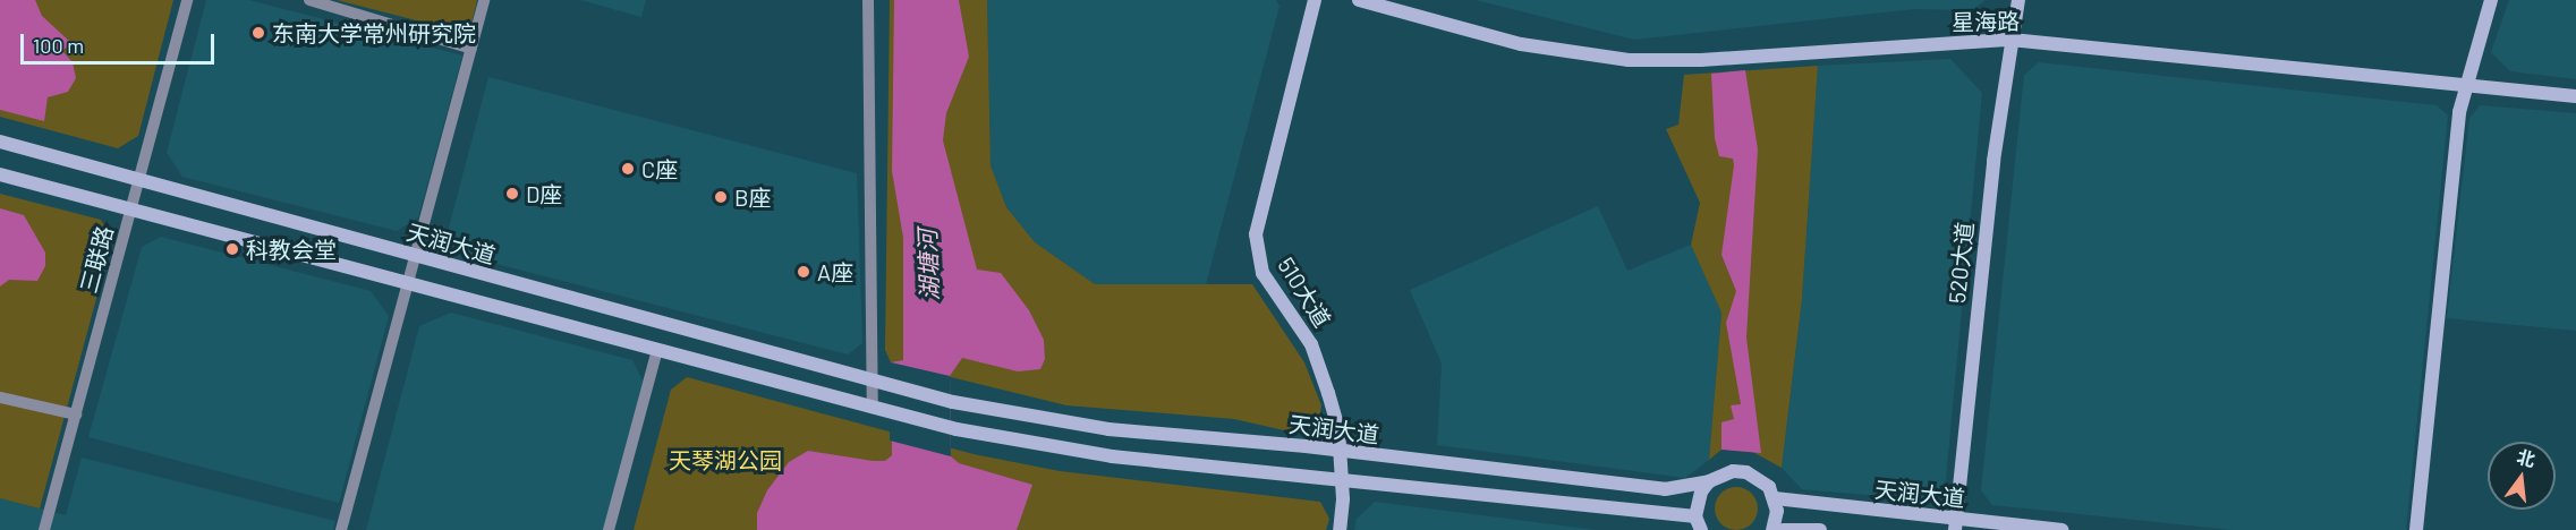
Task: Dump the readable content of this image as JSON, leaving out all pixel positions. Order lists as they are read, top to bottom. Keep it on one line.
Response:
{"streets":{"street":["星海路","天润大道","三联路","520大道","510大道"]},"crossings":[["星海路","520大道"],["天润大道","三联路"],["天润大道","520大道"],["天润大道","510大道"]],"water":["湖塘河"],"parks":["天琴湖公园"],"places":["东南大学常州研究院","C座","D座","B座","科教会堂","A座"],"scale_bar":"100 m","north":"top"}
